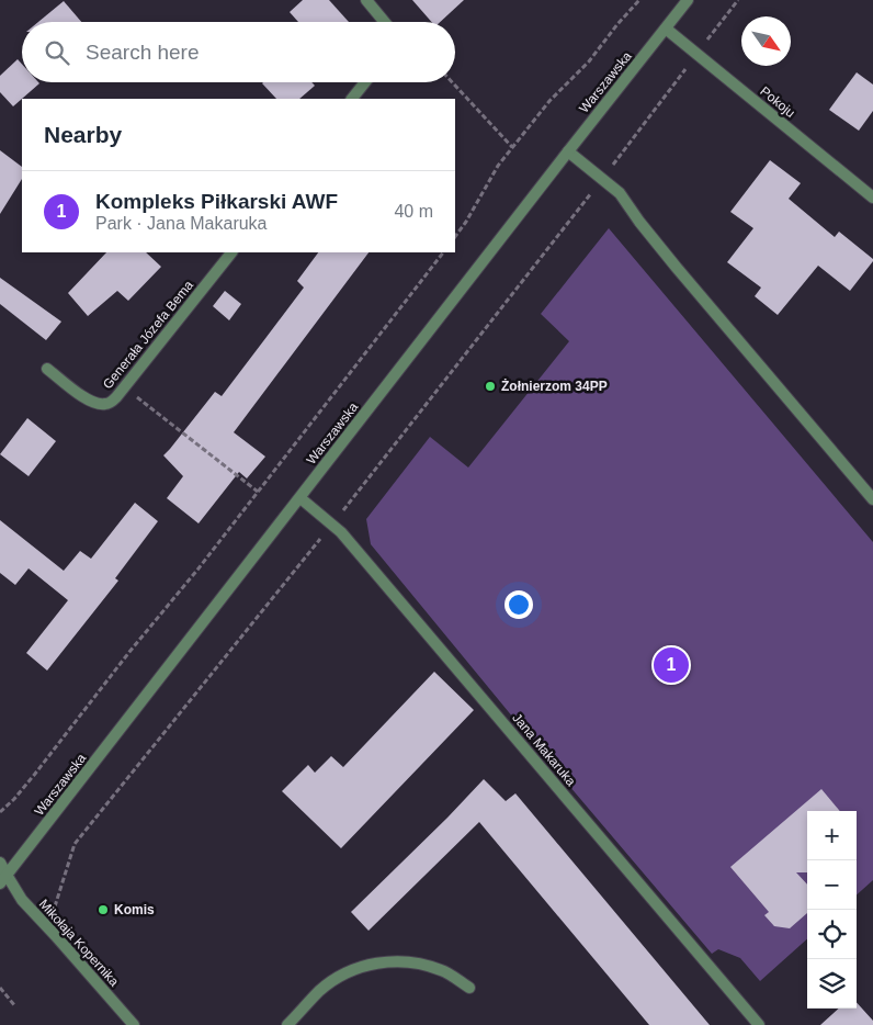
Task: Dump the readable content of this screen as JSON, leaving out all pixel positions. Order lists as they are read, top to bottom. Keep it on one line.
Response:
{"streets":{"street":["Warszawska","Pokoju","Generała Józefa Bema","Jana Makaruka","Mikołaja Kopernika"]},"crossings":[["Warszawska","Pokoju"],["Warszawska","Jana Makaruka"],["Warszawska","Mikołaja Kopernika"]],"places":["Żołnierzom 34PP","Komis"],"north":"bottom right","page":{"search":"Search here","heading":"Nearby","list":[{"mark":"1","name":"Kompleks Piłkarski AWF","note":"Park · Jana Makaruka","value":"40 m"}],"pins":"1","map_buttons":["+","−"]}}
